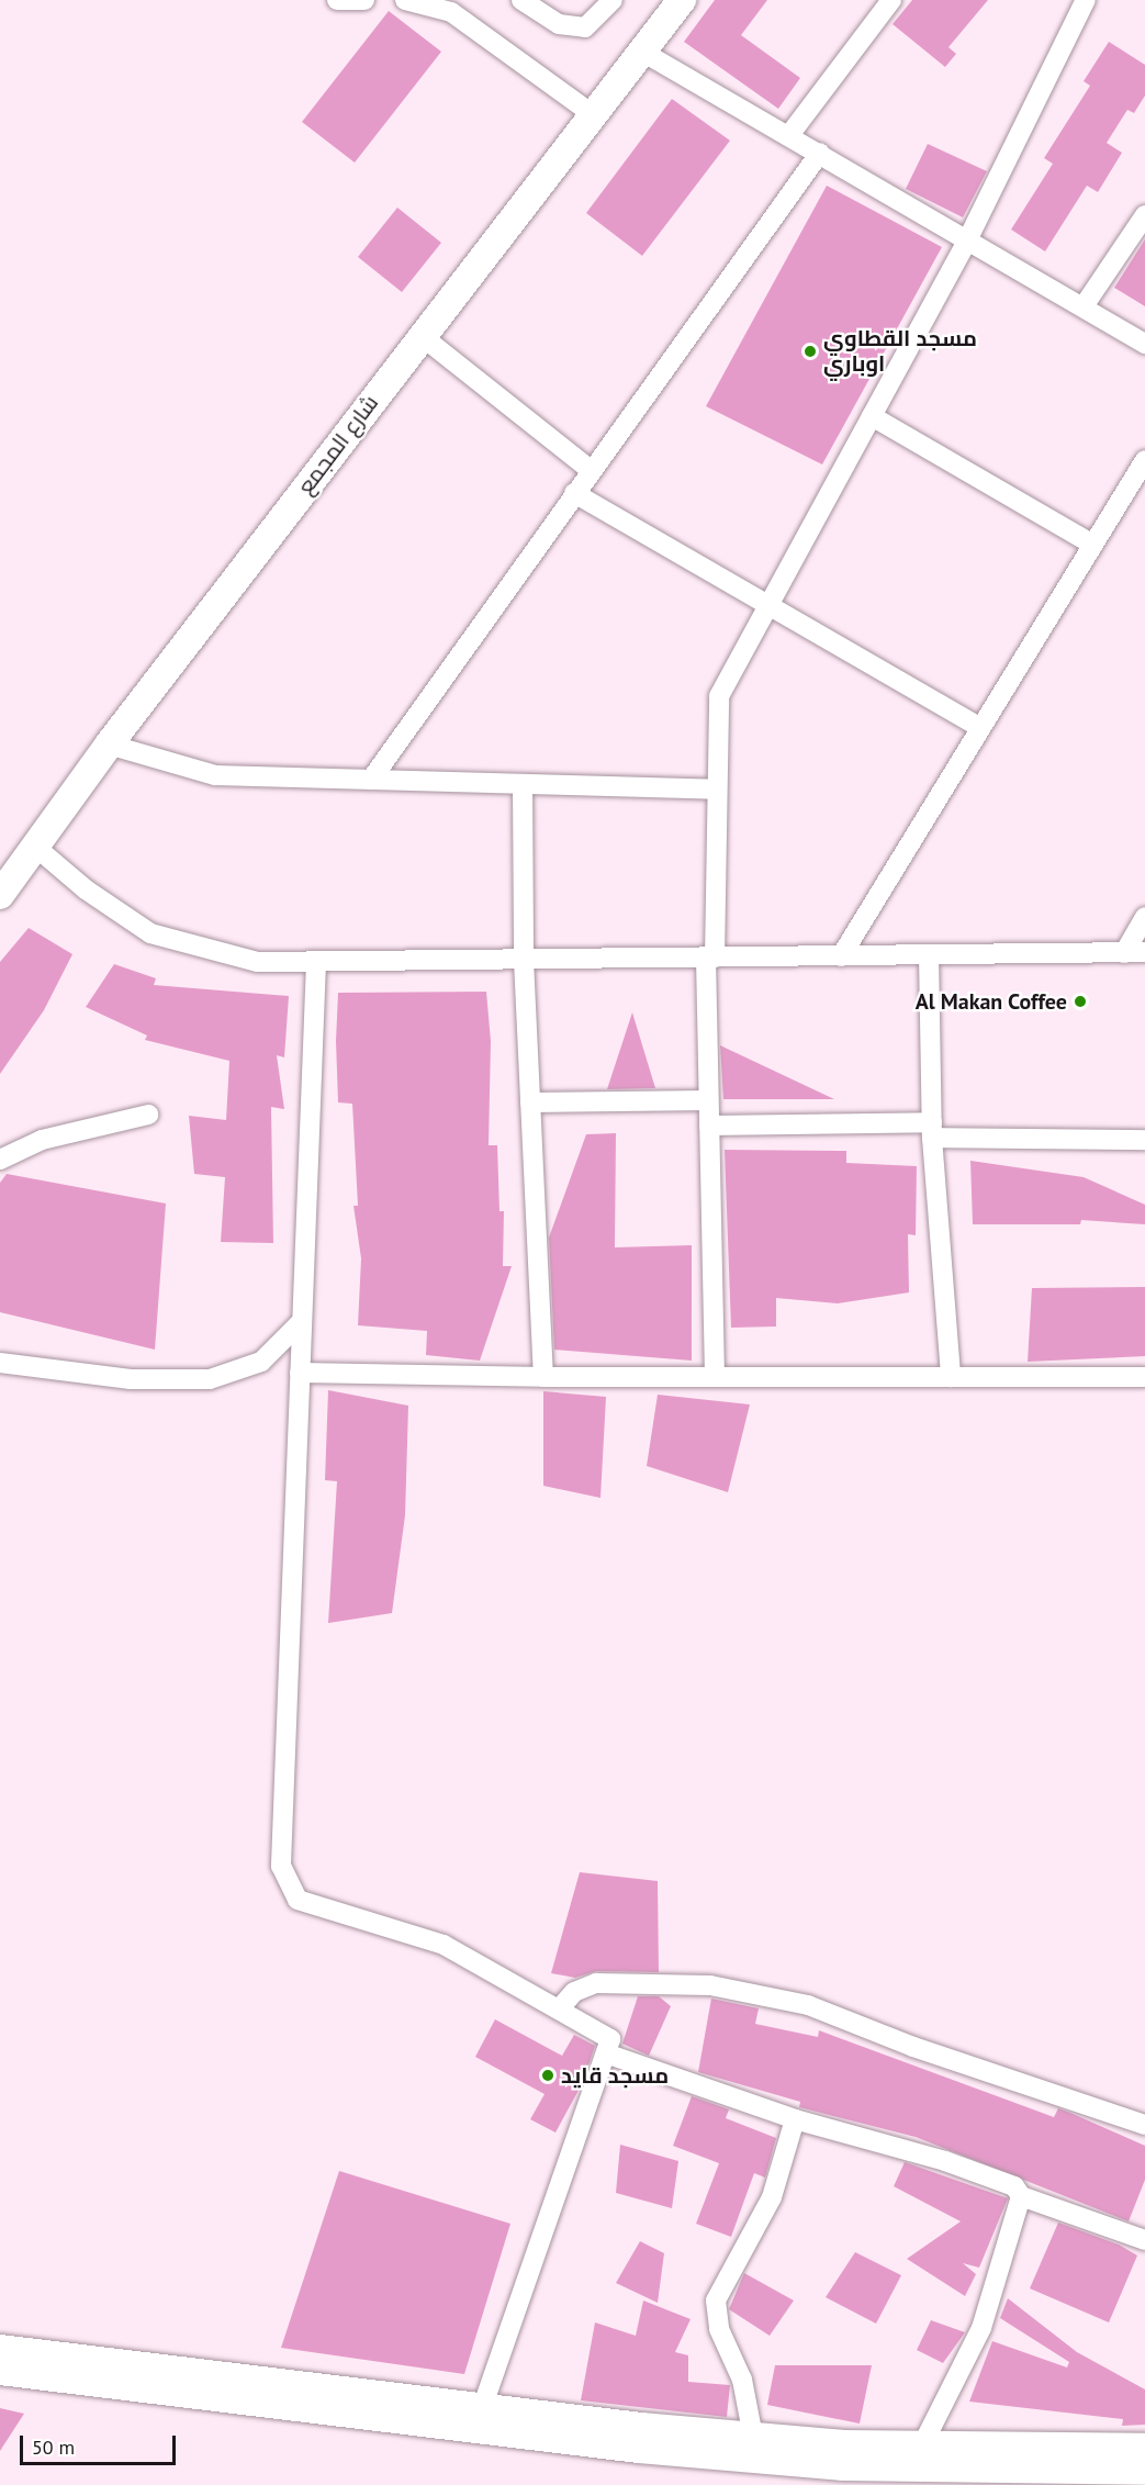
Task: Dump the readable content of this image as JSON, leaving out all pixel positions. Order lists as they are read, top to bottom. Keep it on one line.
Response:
{"streets":{"street":["شارع المجمع"]},"places":["مسجد القطاوي اوباري","Al Makan Coffee","مسجد قايد"],"scale_bar":"50 m"}
